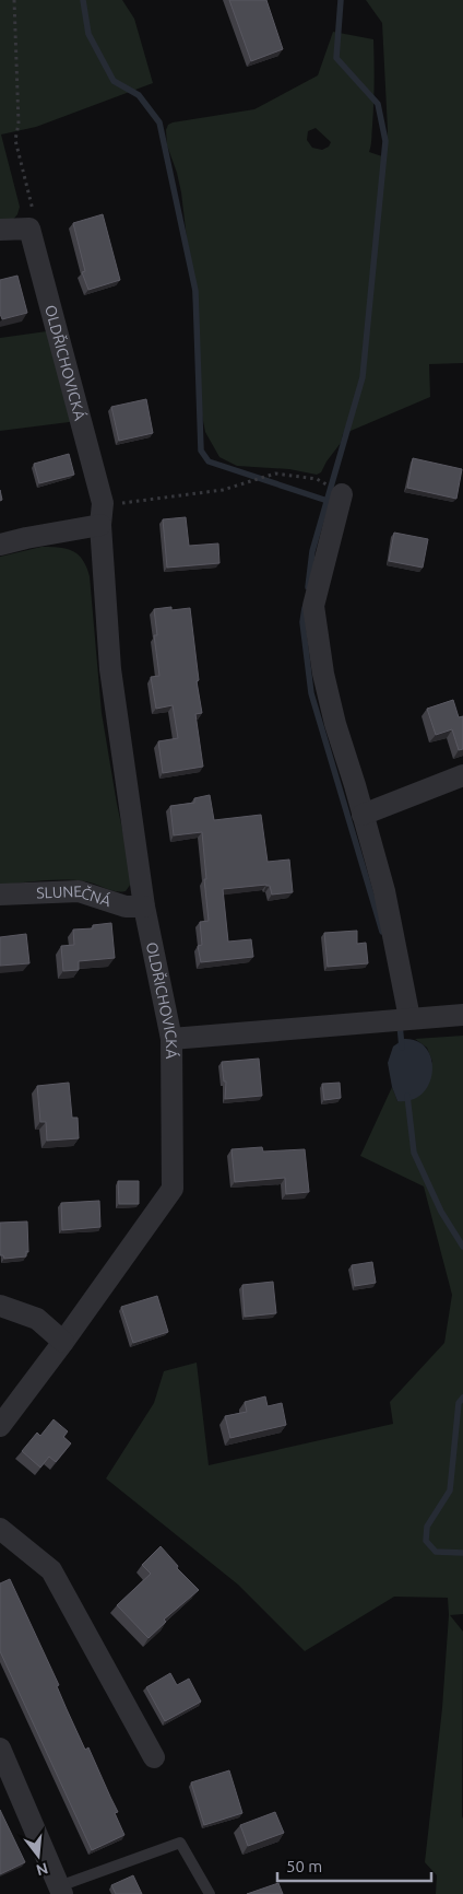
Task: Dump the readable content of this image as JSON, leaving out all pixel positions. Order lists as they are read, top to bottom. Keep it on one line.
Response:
{"streets":{"street":["OLDŘICHOVICKÁ","SLUNEČNÁ"]},"crossings":[["OLDŘICHOVICKÁ","SLUNEČNÁ"]],"scale_bar":"50 m","north":"bottom"}
